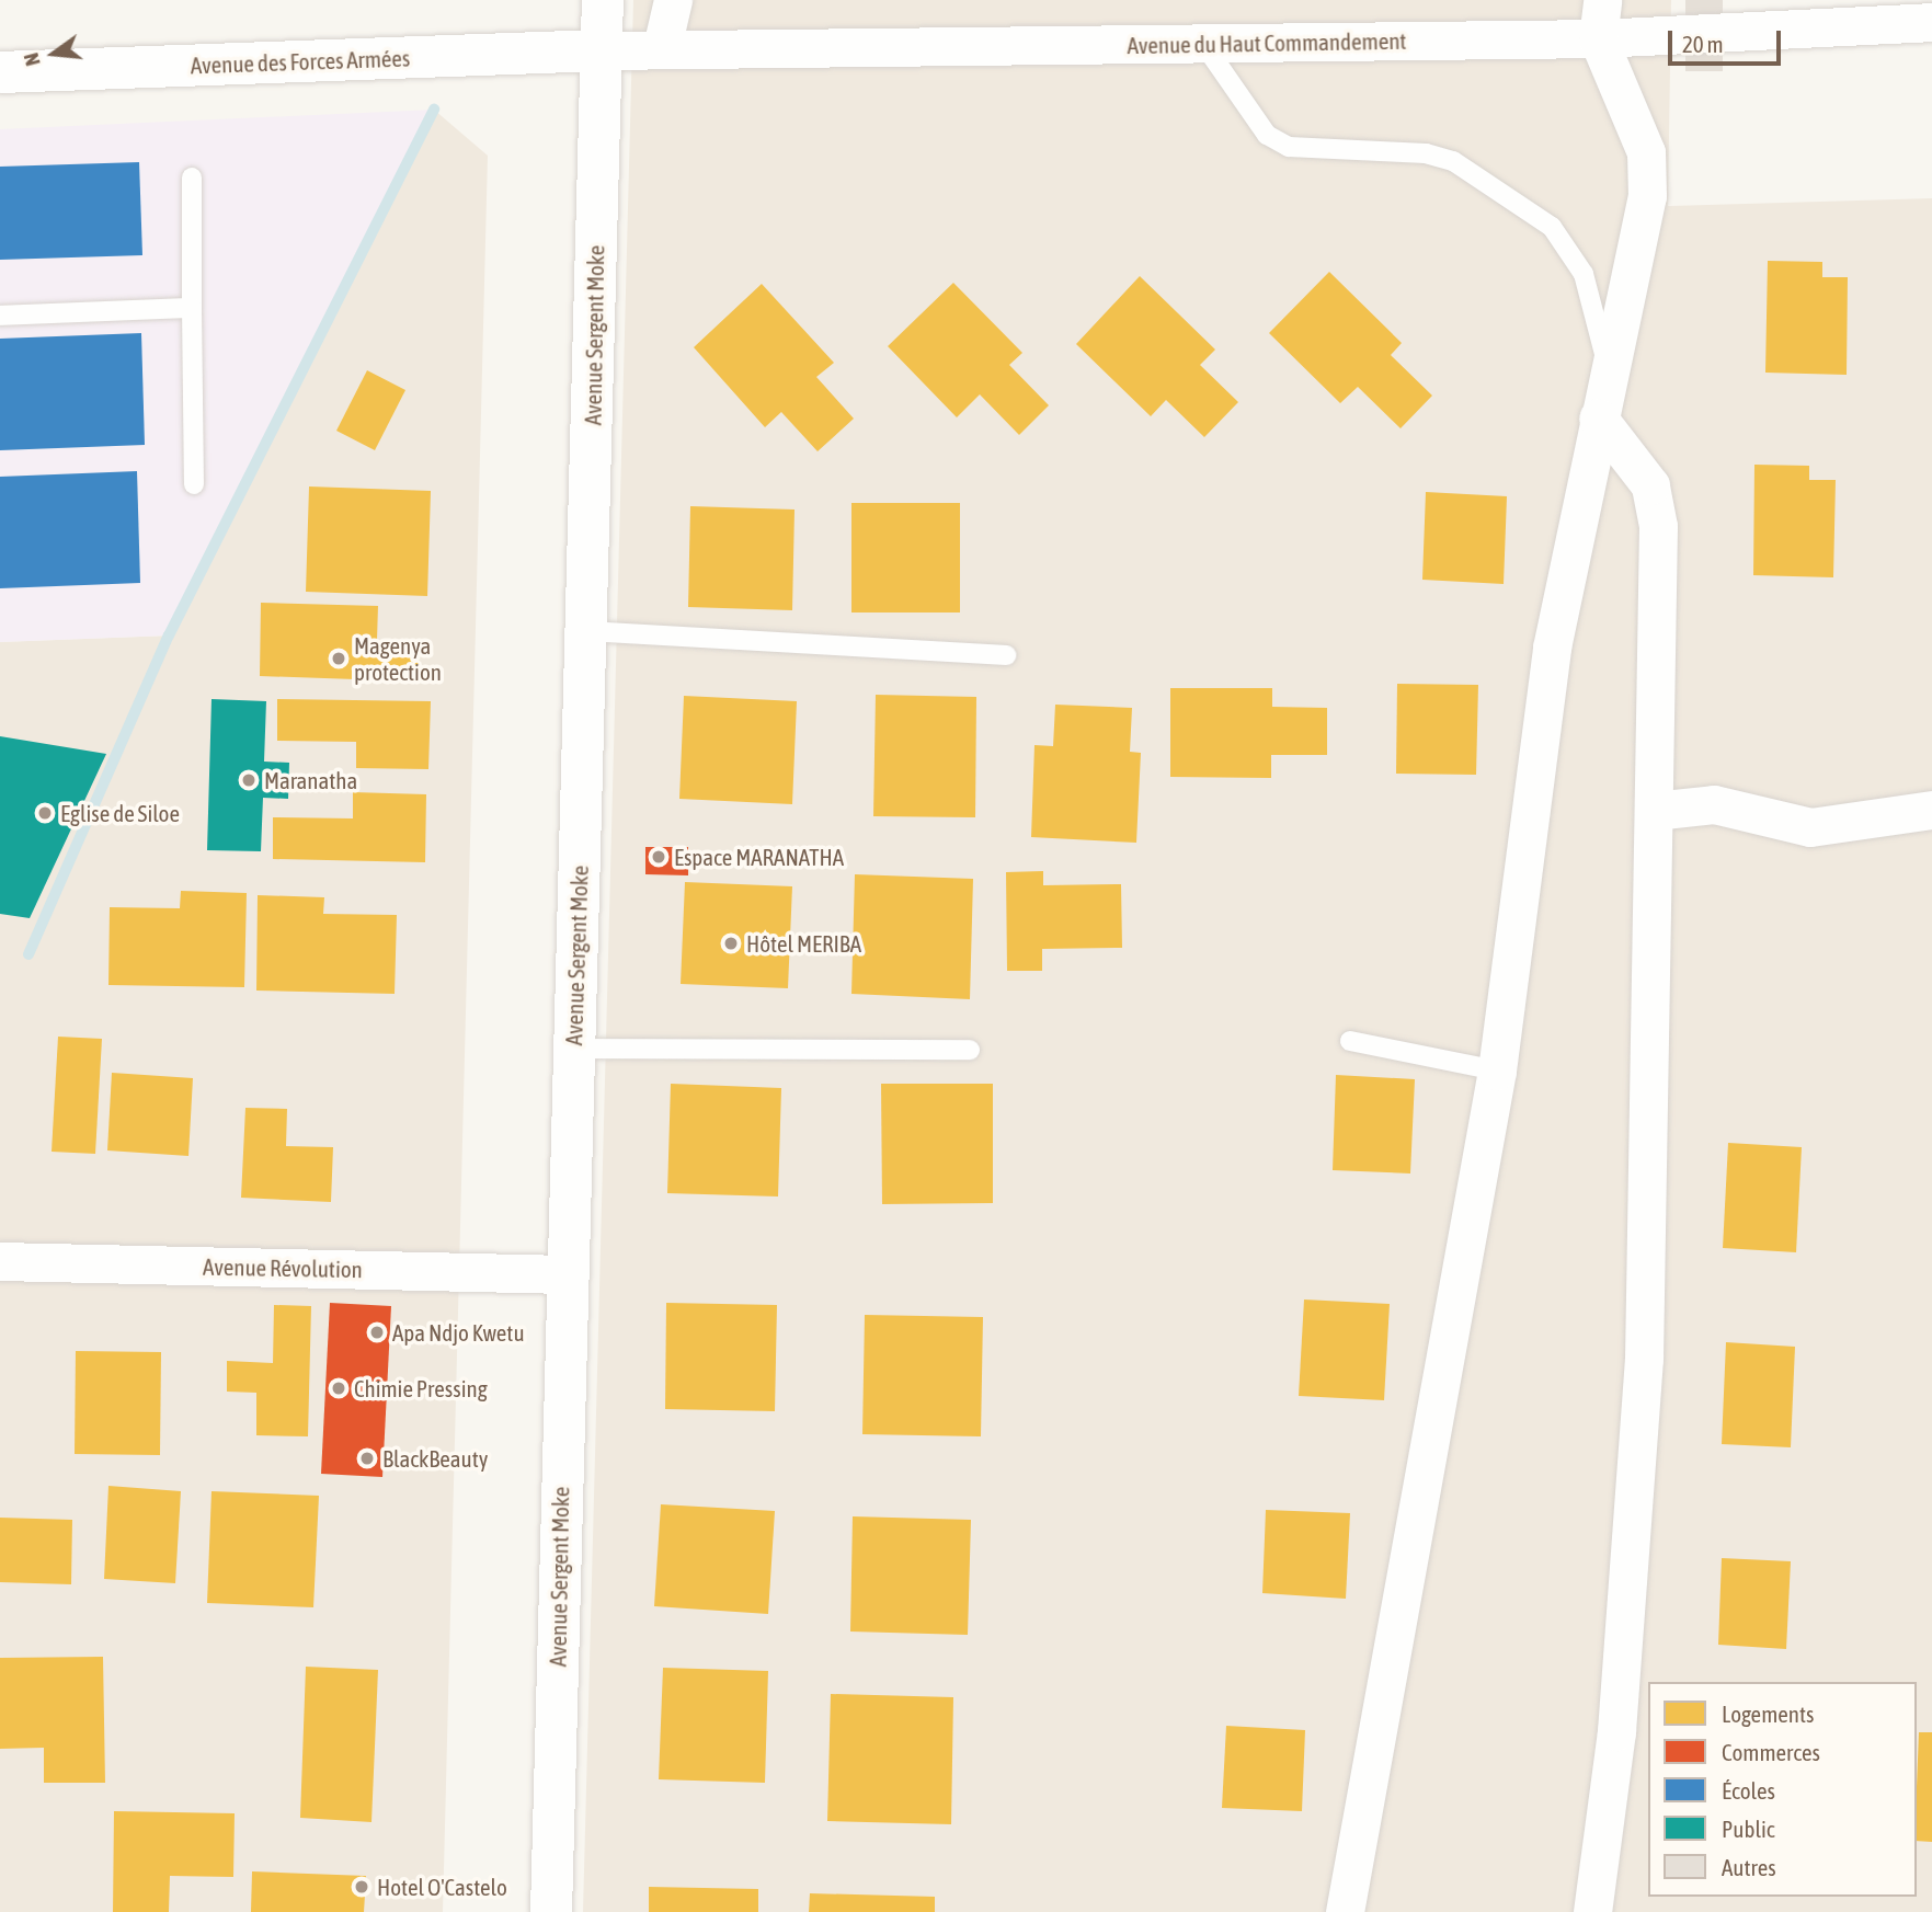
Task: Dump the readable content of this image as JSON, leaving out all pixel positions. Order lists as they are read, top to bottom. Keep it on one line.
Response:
{"streets":{"main road":["Avenue des Forces Armées","Avenue Sergent Moke"],"street":["Avenue du Haut Commandement","Avenue Révolution"]},"crossings":[["Avenue du Haut Commandement","Avenue des Forces Armées"],["Avenue du Haut Commandement","Avenue Sergent Moke"],["Avenue des Forces Armées","Avenue Sergent Moke"],["Avenue Sergent Moke","Avenue Révolution"]],"places":["Magenya protection","Maranatha","Eglise de Siloe","Espace MARANATHA","Hôtel MERIBA","Apa Ndjo Kwetu","Chimie Pressing","BlackBeauty","Hotel O'Castelo"],"legend":["Logements","Commerces","Écoles","Public","Autres"],"scale_bar":"20 m","north":"left"}
